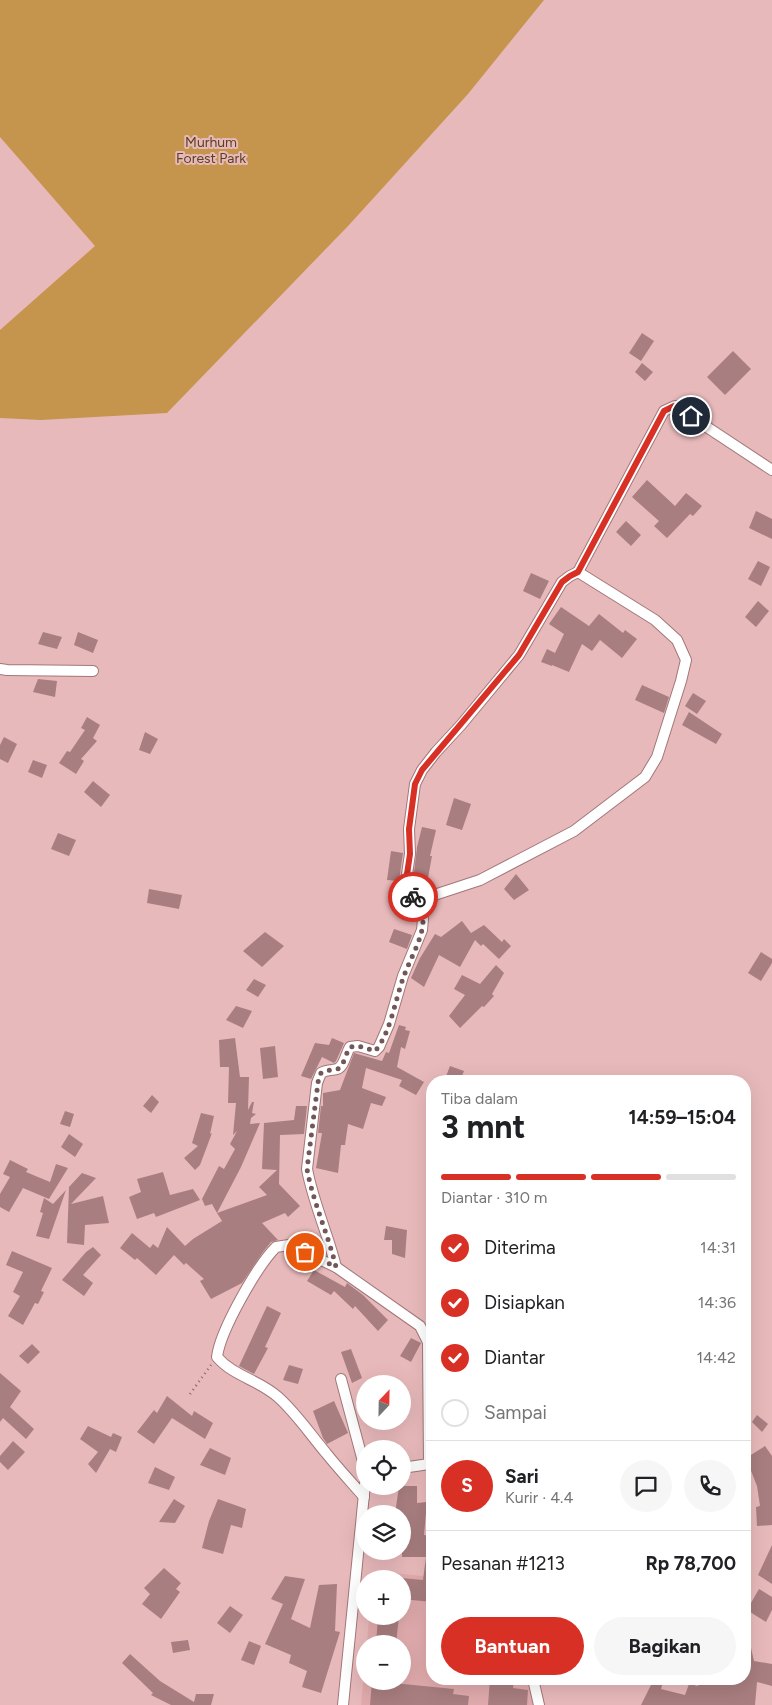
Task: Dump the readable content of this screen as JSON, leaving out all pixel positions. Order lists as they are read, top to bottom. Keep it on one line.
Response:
{"parks":["Murhum Forest Park"],"north":"top","page":{"heading":["3 mnt","Tiba dalam","14:59–15:04"],"panel":["Sari","Kurir · 4.4","Pesanan #1213","Rp 78,700"],"bar":"Diantar · 310 m","list":[["Diterima","14:31"],["Disiapkan","14:36"],["Diantar","14:42"],"Sampai"],"map_buttons":["+","−"],"round":"S","buttons":["Bantuan","Bagikan"]}}
